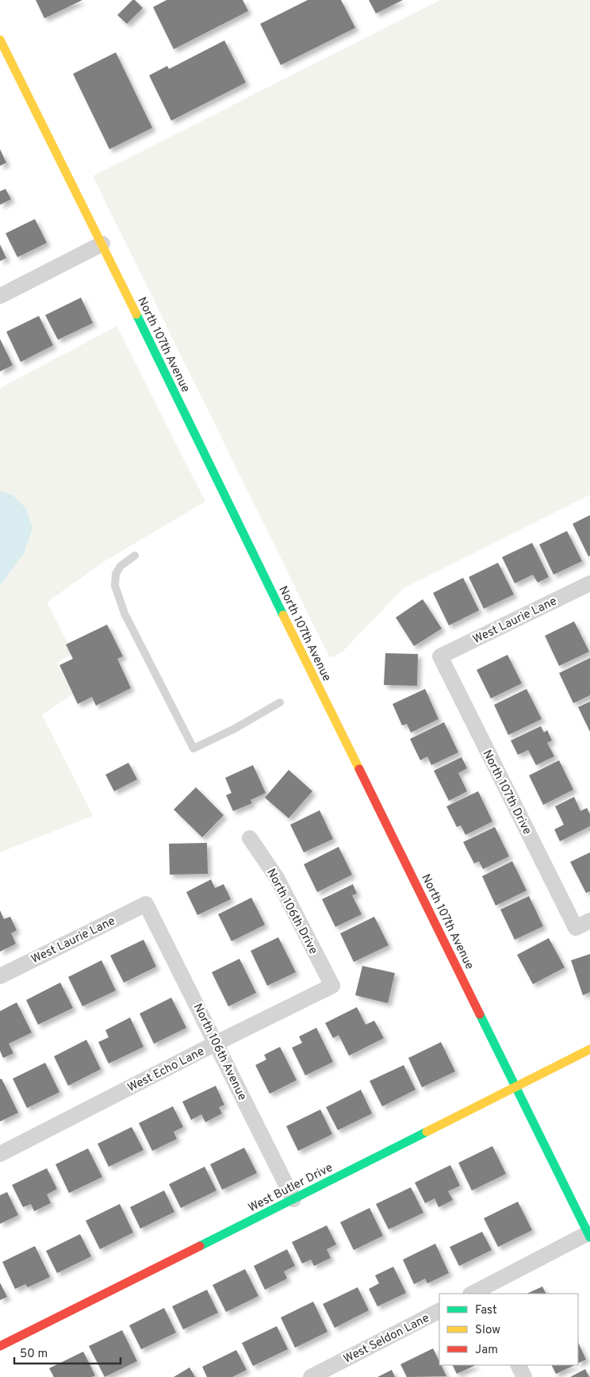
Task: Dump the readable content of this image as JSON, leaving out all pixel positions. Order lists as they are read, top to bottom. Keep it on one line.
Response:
{"streets":{"street":["North 107th Avenue","West Laurie Lane","North 107th Drive","North 106th Drive","North 106th Avenue","West Echo Lane","West Butler Drive","West Seldon Lane"]},"crossings":[["North 107th Avenue","West Butler Drive"],["West Laurie Lane","North 107th Drive"],["West Laurie Lane","North 106th Avenue"],["North 106th Drive","West Echo Lane"],["North 106th Avenue","West Echo Lane"],["North 106th Avenue","West Butler Drive"]],"legend":["Fast","Slow","Jam"],"scale_bar":"50 m"}
